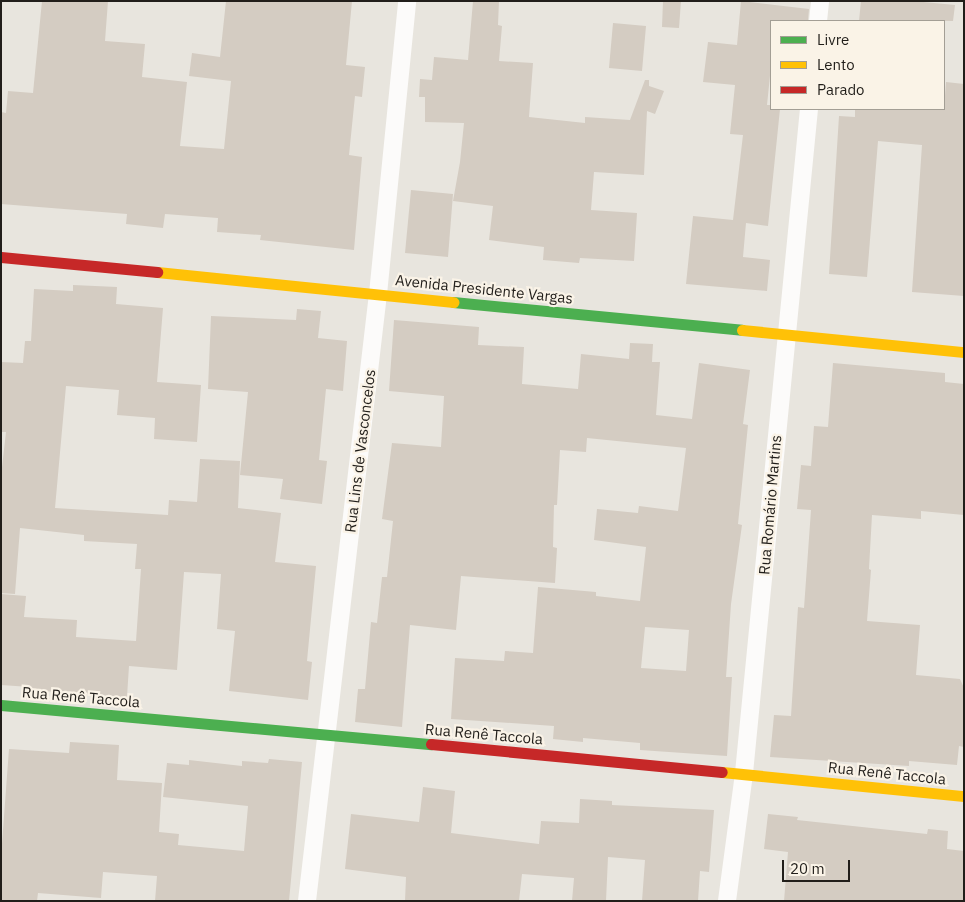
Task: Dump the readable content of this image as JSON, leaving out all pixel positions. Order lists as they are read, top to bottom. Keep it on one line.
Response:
{"streets":{"street":["Avenida Presidente Vargas","Rua Lins de Vasconcelos","Rua Romário Martins","Rua Renê Taccola"]},"crossings":[["Avenida Presidente Vargas","Rua Lins de Vasconcelos"],["Avenida Presidente Vargas","Rua Romário Martins"],["Rua Lins de Vasconcelos","Rua Renê Taccola"],["Rua Romário Martins","Rua Renê Taccola"]],"legend":["Livre","Lento","Parado"],"scale_bar":"20 m"}
